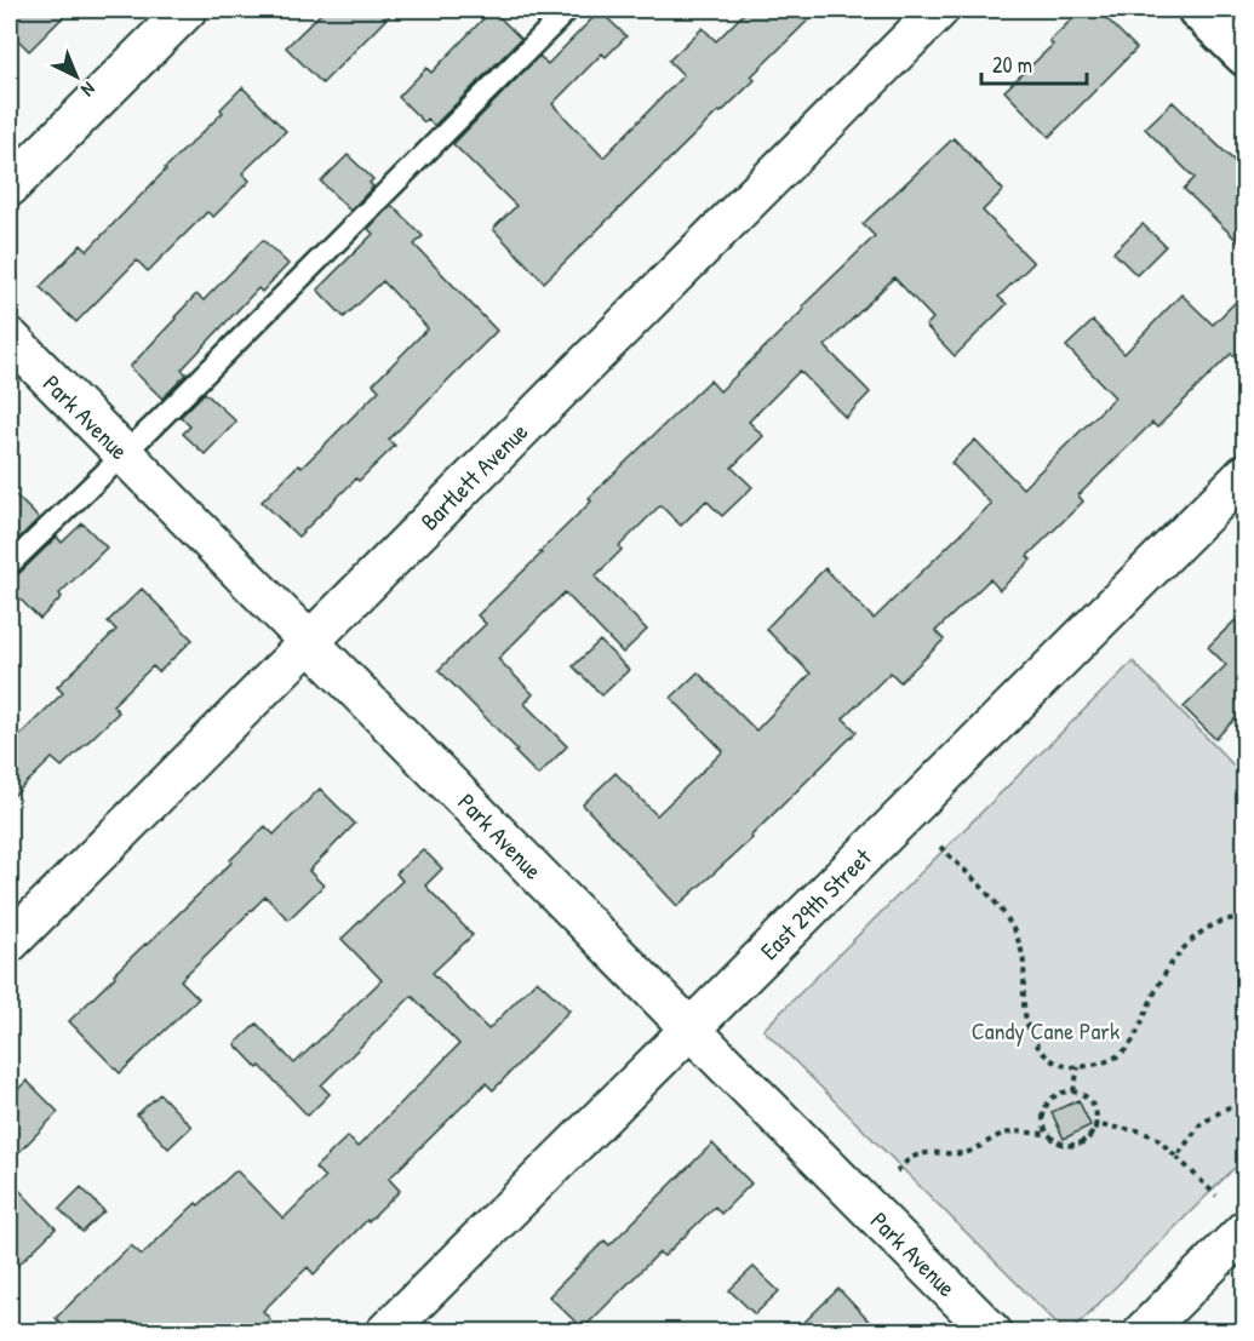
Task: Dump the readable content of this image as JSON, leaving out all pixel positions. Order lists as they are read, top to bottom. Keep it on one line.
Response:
{"streets":{"street":["Park Avenue","Bartlett Avenue","East 29th Street"]},"crossings":[["Park Avenue","Bartlett Avenue"],["Park Avenue","East 29th Street"]],"parks":["Candy Cane Park"],"scale_bar":"20 m","north":"bottom right"}
